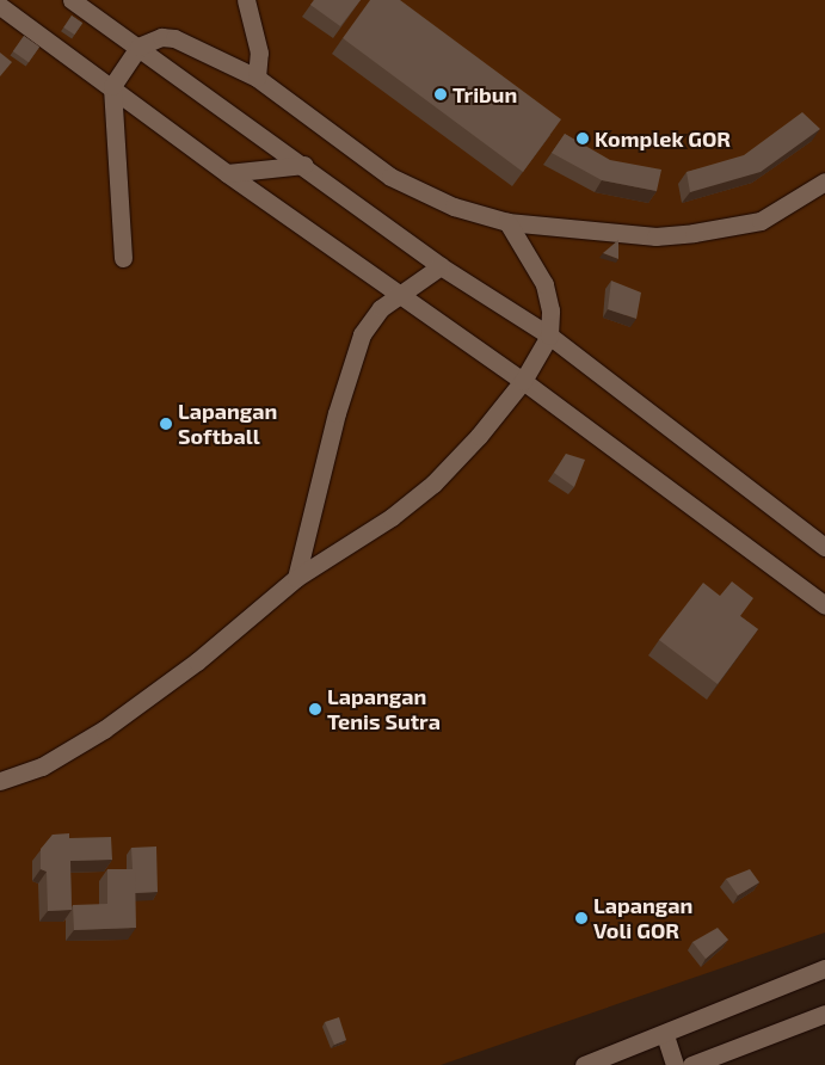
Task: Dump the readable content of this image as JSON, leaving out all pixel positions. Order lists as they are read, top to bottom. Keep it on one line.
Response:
{"places":["Tribun","Komplek GOR","Lapangan Softball","Lapangan Tenis Sutra","Lapangan Voli GOR"]}
